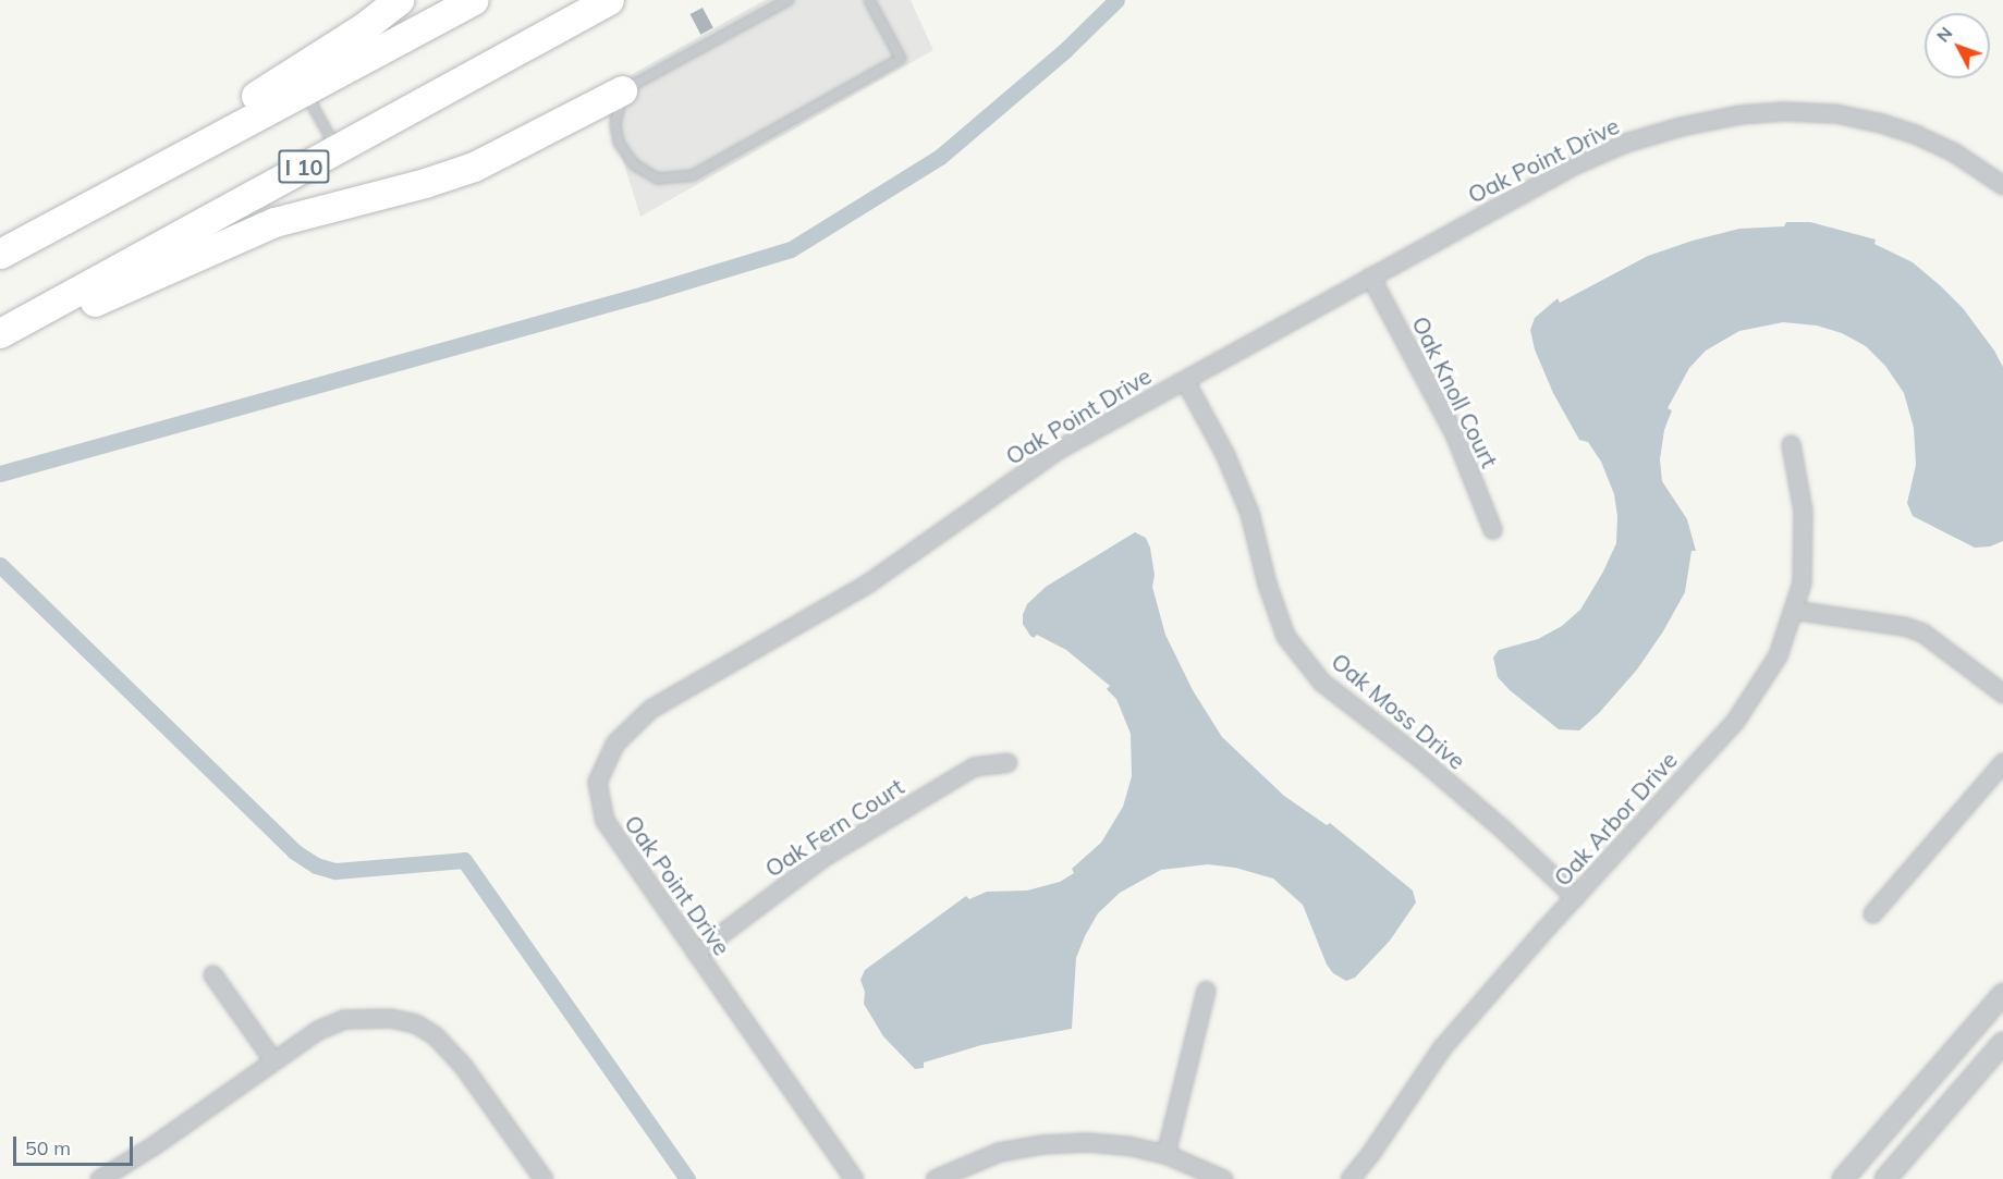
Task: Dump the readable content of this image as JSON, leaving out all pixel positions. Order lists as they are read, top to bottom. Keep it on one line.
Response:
{"streets":{"highway":["I 10"],"street":["Oak Point Drive","Oak Knoll Court","Oak Moss Drive","Oak Arbor Drive","Oak Fern Court"]},"crossings":[["Oak Point Drive","Oak Knoll Court"],["Oak Point Drive","Oak Moss Drive"],["Oak Point Drive","Oak Fern Court"],["Oak Moss Drive","Oak Arbor Drive"]],"scale_bar":"50 m","north":"top left"}
